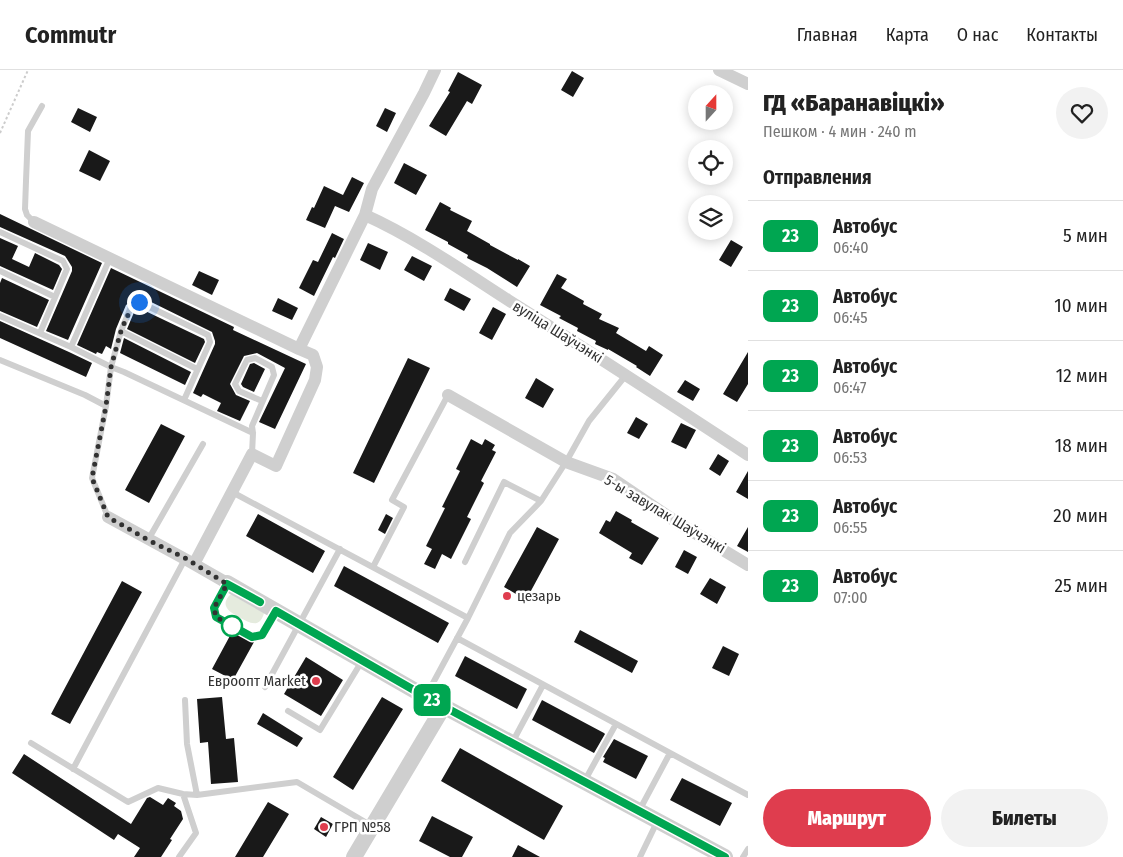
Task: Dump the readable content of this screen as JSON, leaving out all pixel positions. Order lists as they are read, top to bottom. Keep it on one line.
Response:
{"streets":{"street":["вуліца Шаўчэнкі","5-ы завулак Шаўчэнкі"]},"places":["цезарь","Евроопт Market","ГРП №58"],"lines":["bus line 23"],"north":"top","page":{"header":"Commutr","nav":["Главная","Карта","О нас","Контакты"],"on_map":"23","heading":[["ГД «Баранавіцкі»","Пешком · 4 мин · 240 m"],"Отправления"],"list":[{"mark":"23","name":"Автобус","note":"06:40","value":"5 мин"},{"mark":"23","name":"Автобус","note":"06:45","value":"10 мин"},{"mark":"23","name":"Автобус","note":"06:47","value":"12 мин"},{"mark":"23","name":"Автобус","note":"06:53","value":"18 мин"},{"mark":"23","name":"Автобус","note":"06:55","value":"20 мин"},{"mark":"23","name":"Автобус","note":"07:00","value":"25 мин"}],"buttons":["Маршрут","Билеты"]}}
